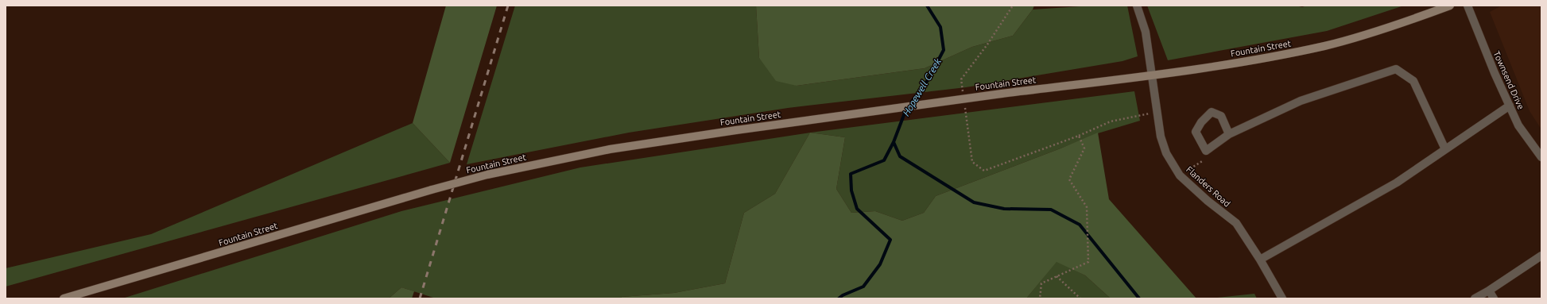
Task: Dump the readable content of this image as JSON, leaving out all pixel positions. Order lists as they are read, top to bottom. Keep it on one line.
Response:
{"streets":{"main road":["Fountain Street"],"street":["Townsend Drive","Flanders Road"]},"crossings":[["Fountain Street","Flanders Road"]],"water":["Hopewell Creek"]}
